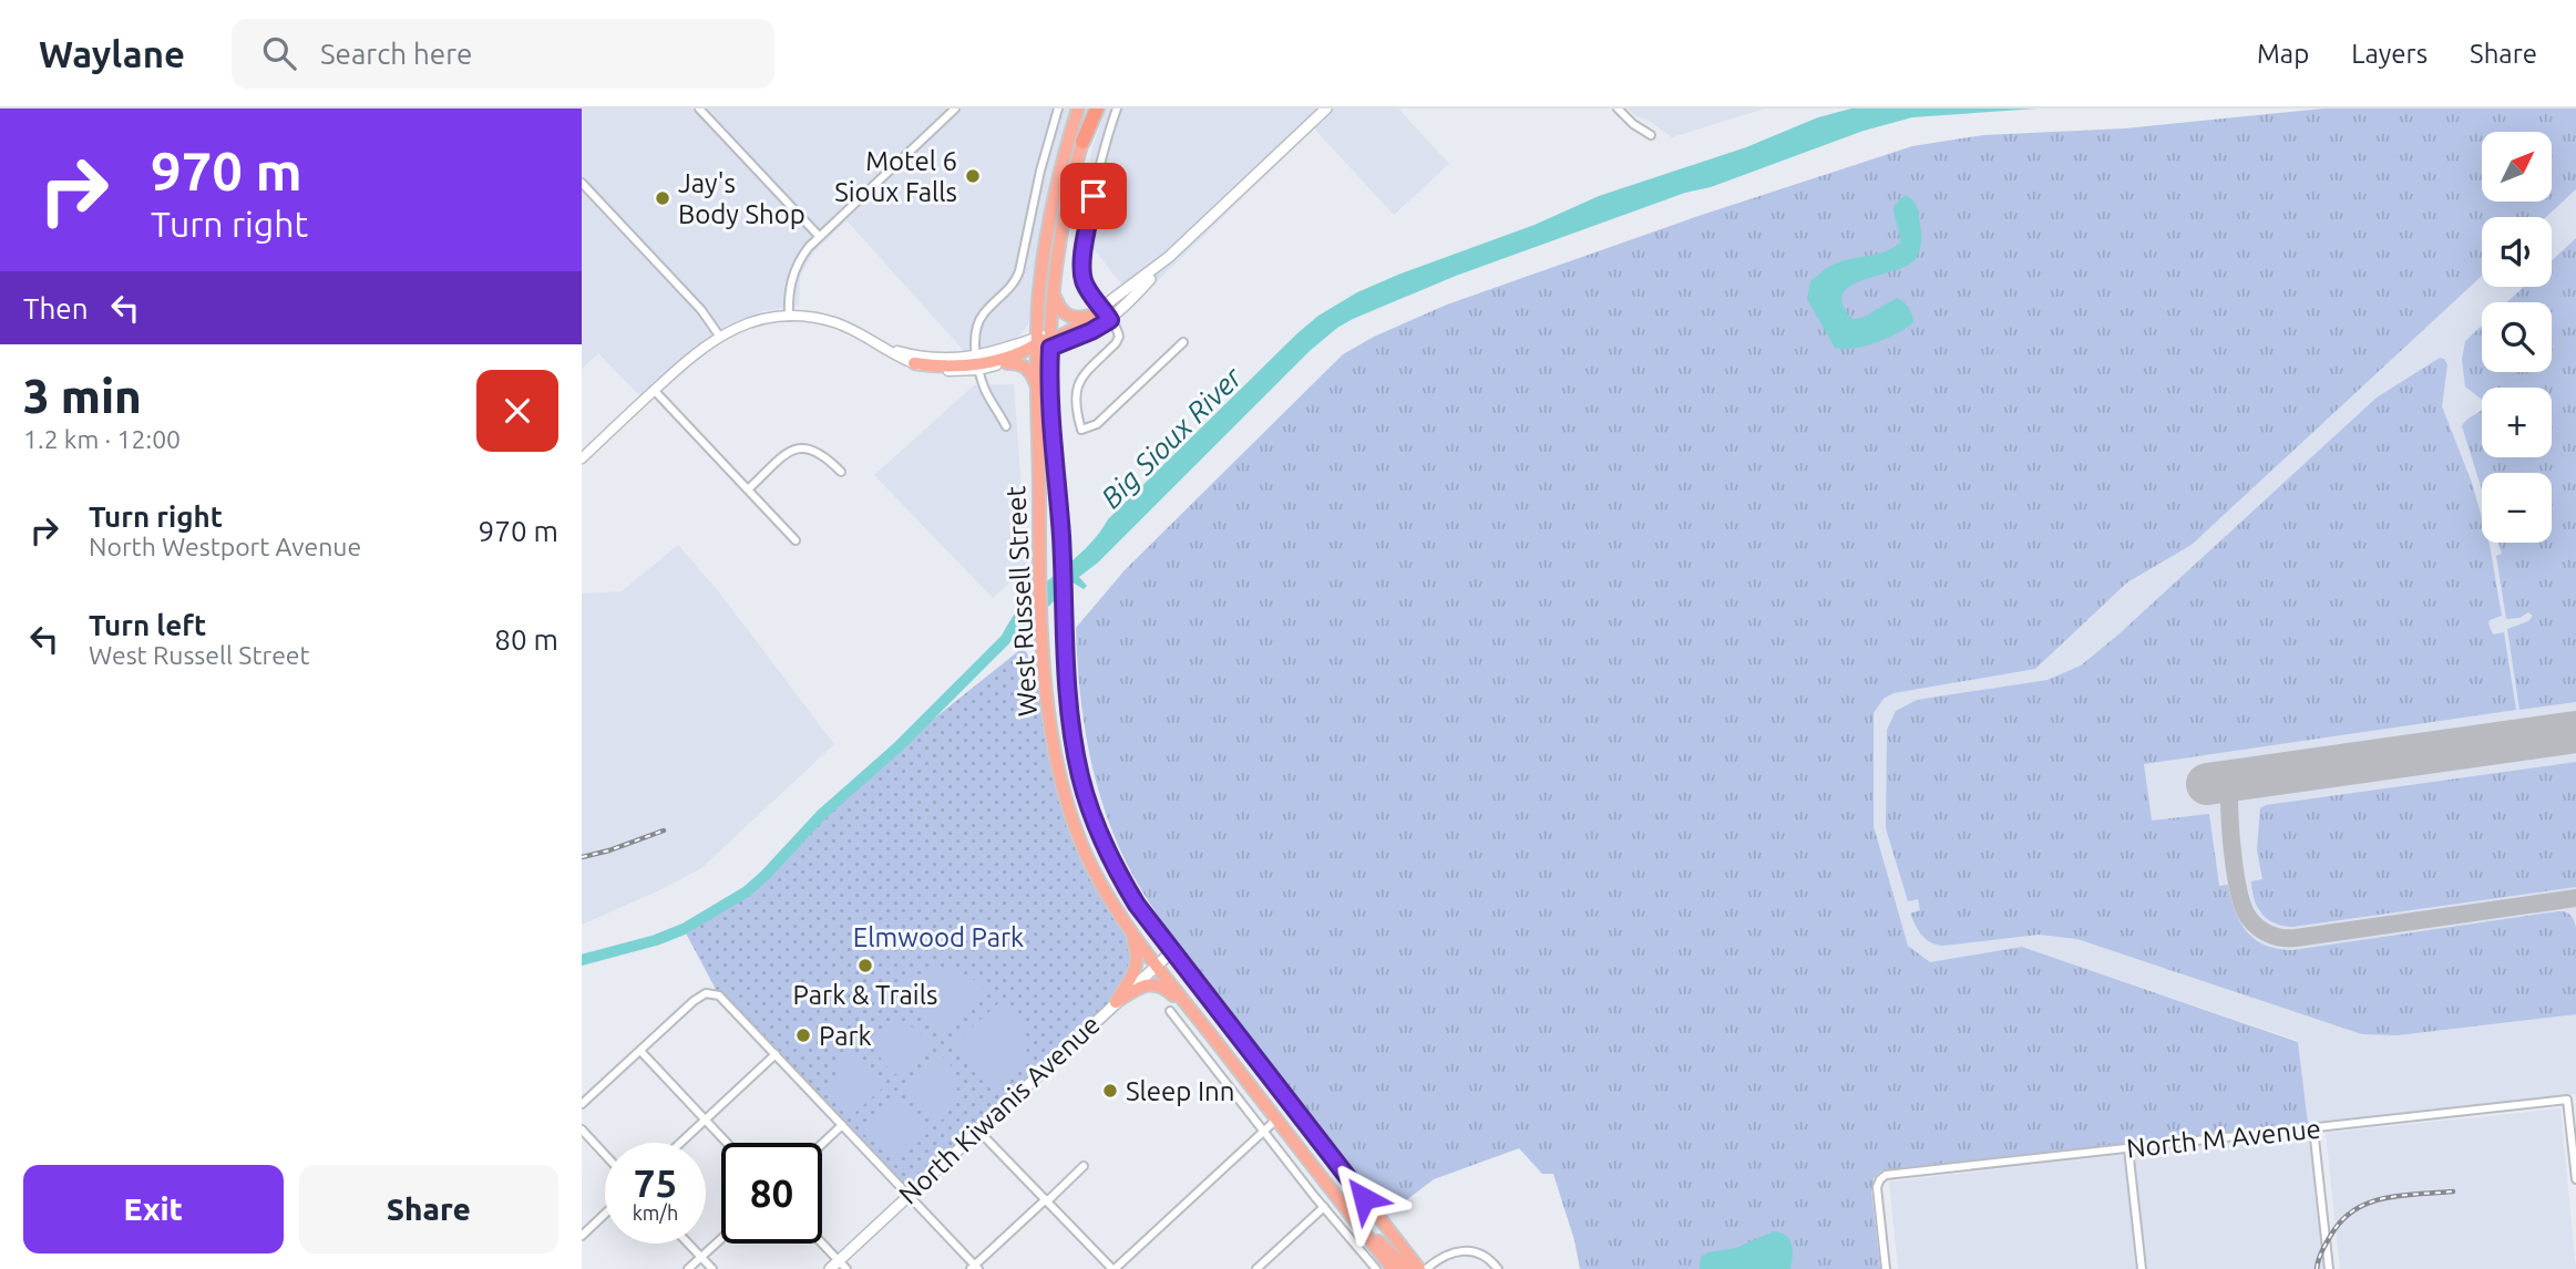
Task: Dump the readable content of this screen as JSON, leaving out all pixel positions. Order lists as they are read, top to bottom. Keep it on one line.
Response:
{"streets":{"highway":["West Russell Street"],"main road":["North Kiwanis Avenue"],"street":["North M Avenue"]},"crossings":[["West Russell Street","North Kiwanis Avenue"]],"water":["Big Sioux River"],"parks":["Elmwood Park"],"places":["Motel 6 Sioux Falls","Jay's Body Shop","Park & Trails","Park","Sleep Inn"],"north":"top right","page":{"header":"Waylane","search":"Search here","nav":["Map","Layers","Share"],"turn":["970 m","Turn right"],"map_buttons":["+","−"],"then":"Then","heading":["3 min","1.2 km · 12:00"],"list":[{"name":"Turn right","note":"North Westport Avenue","value":"970 m"},{"name":"Turn left","note":"West Russell Street","value":"80 m"}],"speed":"75 km/h","limit":"80","buttons":["Exit","Share"]}}
